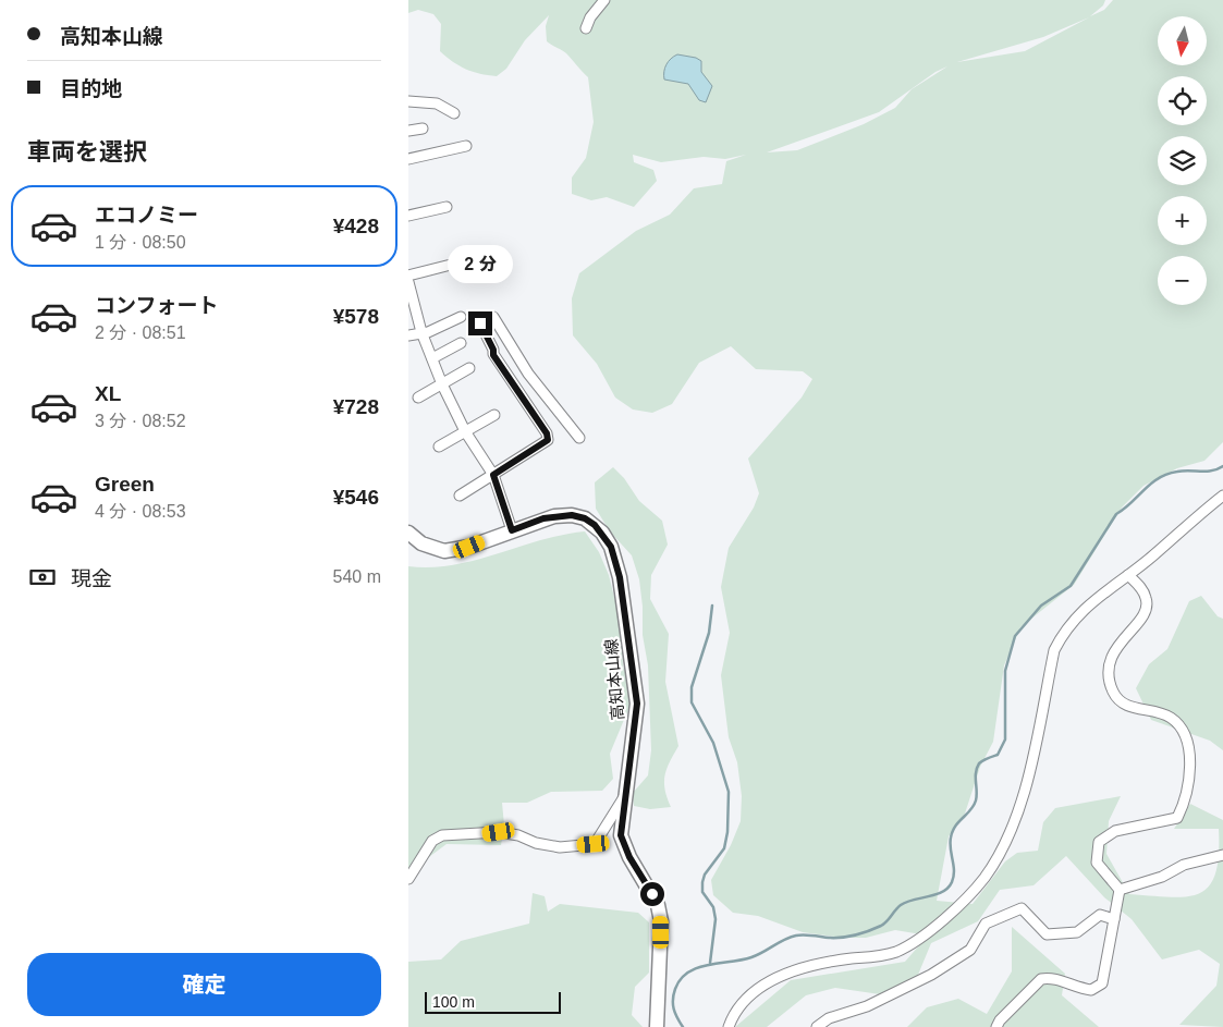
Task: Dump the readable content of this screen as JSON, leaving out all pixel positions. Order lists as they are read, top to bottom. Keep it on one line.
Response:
{"streets":{"main road":["高知本山線"]},"scale_bar":"100 m","north":"bottom","page":{"banner":["高知本山線","目的地"],"map_buttons":["+","−"],"heading":"車両を選択","list":[{"name":"エコノミー","note":"1 分 · 08:50","value":"¥428"},{"name":"コンフォート","note":"2 分 · 08:51","value":"¥578"},{"name":"XL","note":"3 分 · 08:52","value":"¥728"},{"name":"Green","note":"4 分 · 08:53","value":"¥546"}],"bubble":"2 分","pay":["現金","540 m"],"buttons":"確定","scale":"100 m"}}
